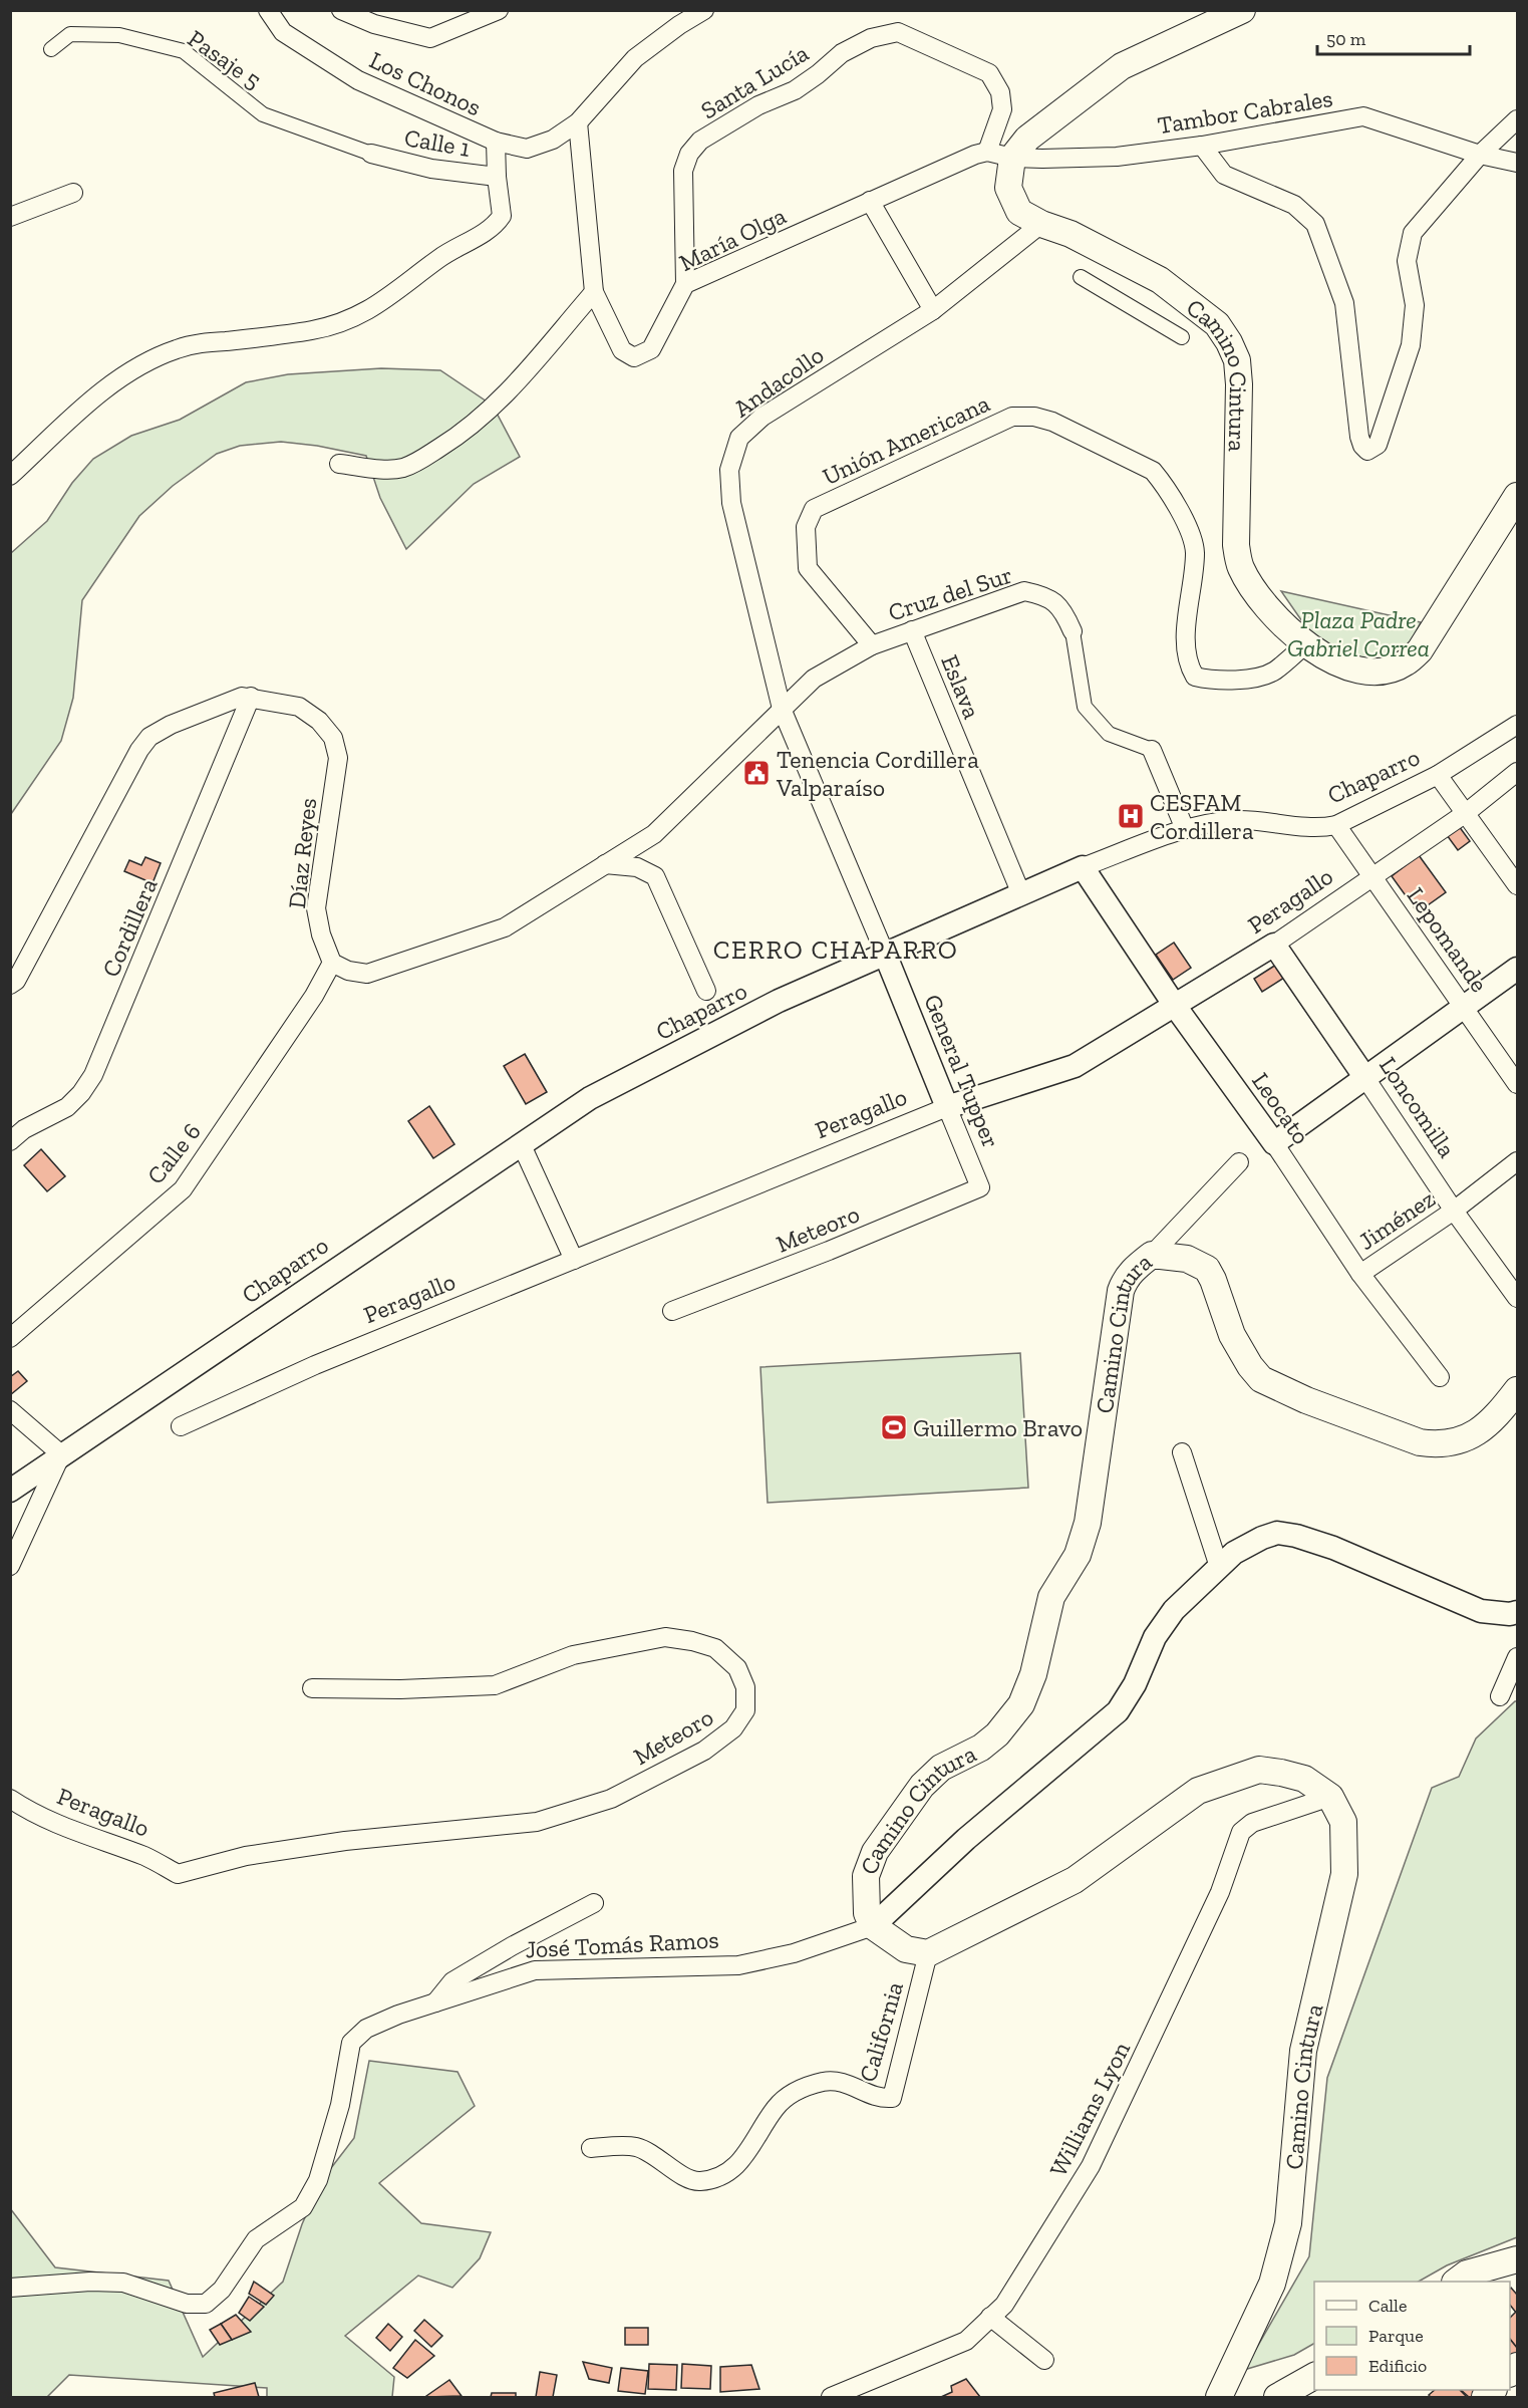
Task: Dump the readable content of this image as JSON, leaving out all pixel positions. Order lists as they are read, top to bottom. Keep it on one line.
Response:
{"streets":{"main road":["Camino Cintura"],"street":["Pasaje 5","Santa Lucía","Los Chonos","Tambor Cabrales","Calle 1","María Olga","Andacollo","Unión Americana","Cruz del Sur","Eslava","Chaparro","Díaz Reyes","Peragallo","Cordillera","Lepomande","General Tupper","Loncomilla","Leocato","Calle 6","Jiménez","Meteoro","José Tomás Ramos","California","Williams Lyon"]},"crossings":[["Pasaje 5","Calle 1"],["Santa Lucía","María Olga"],["Los Chonos","María Olga"],["Tambor Cabrales","Camino Cintura"],["Camino Cintura","Andacollo"],["Camino Cintura","Unión Americana"],["Camino Cintura","José Tomás Ramos"],["Camino Cintura","California"],["Camino Cintura","Williams Lyon"],["Andacollo","Cruz del Sur"],["Andacollo","General Tupper"],["Unión Americana","Cruz del Sur"],["Cruz del Sur","Eslava"],["Cruz del Sur","Chaparro"],["Cruz del Sur","General Tupper"],["Eslava","Chaparro"],["Chaparro","Lepomande"],["Chaparro","General Tupper"],["Chaparro","Leocato"],["Díaz Reyes","Cordillera"],["Díaz Reyes","Calle 6"],["Peragallo","Lepomande"],["Peragallo","General Tupper"],["Peragallo","Loncomilla"],["Peragallo","Leocato"],["Peragallo","Meteoro"],["General Tupper","Meteoro"],["Loncomilla","Jiménez"],["Leocato","Jiménez"]],"districts":["CERRO CHAPARRO"],"parks":["Plaza Padre Gabriel Correa"],"places":{"public building":["Tenencia Cordillera Valparaíso"],"hospital":["CESFAM Cordillera"],"sports":["Guillermo Bravo"]},"legend":["Calle","Parque","Edificio"],"scale_bar":"50 m"}
